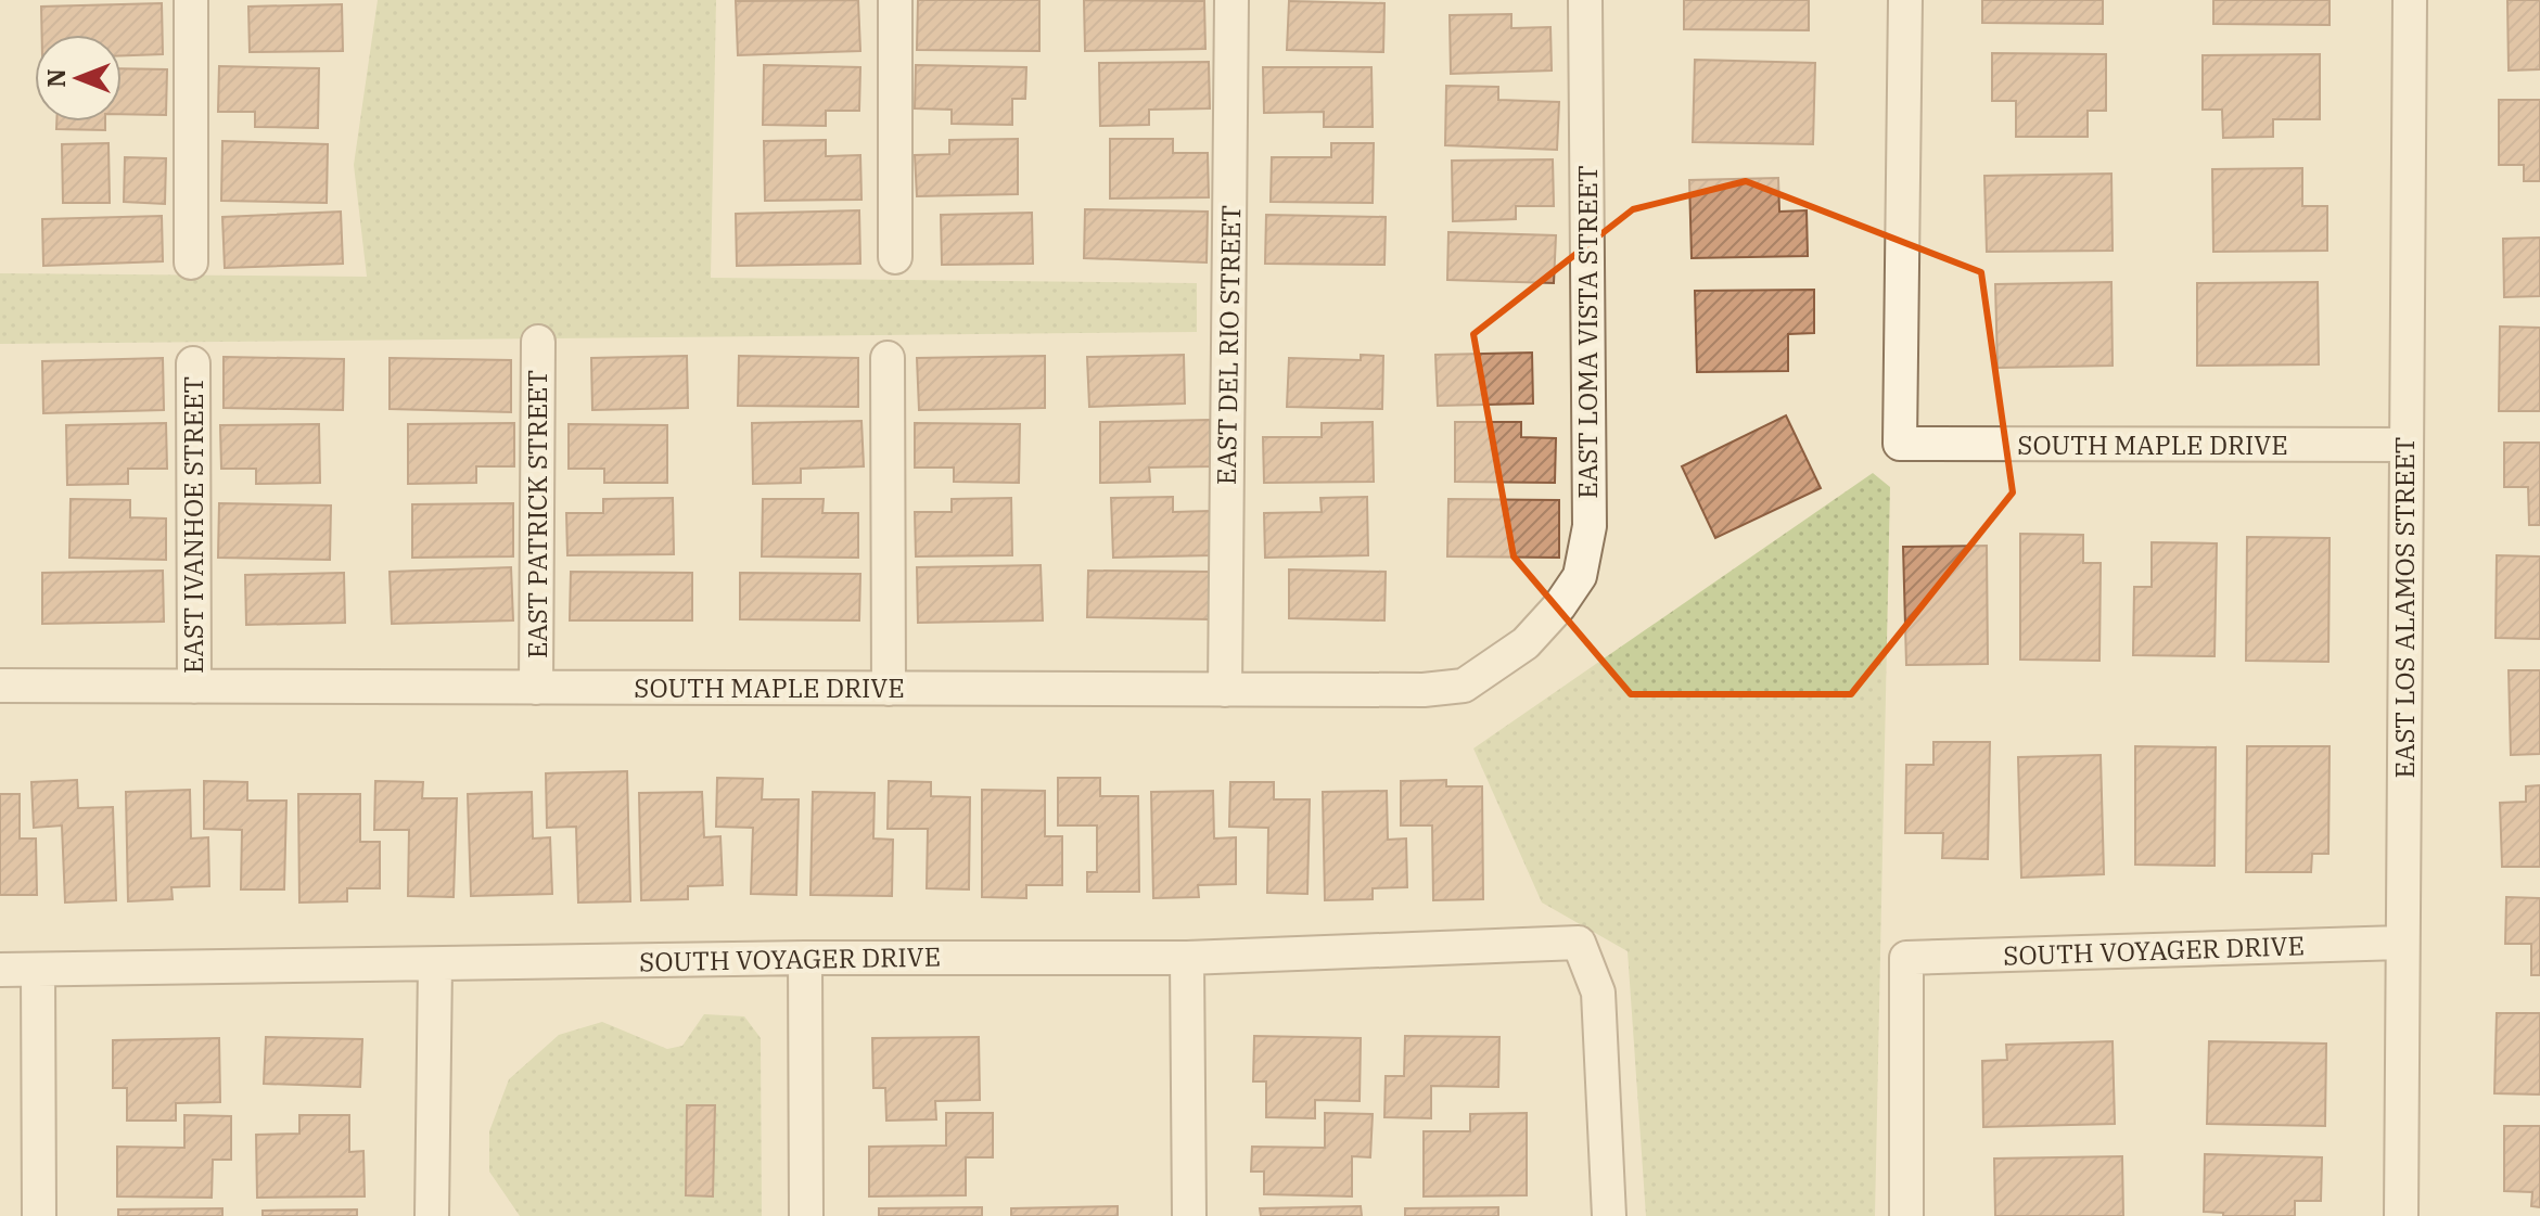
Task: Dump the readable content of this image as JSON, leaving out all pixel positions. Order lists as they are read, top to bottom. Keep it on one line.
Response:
{"streets":{"street":["EAST LOMA VISTA STREET","EAST DEL RIO STREET","SOUTH MAPLE DRIVE","EAST PATRICK STREET","EAST IVANHOE STREET","EAST LOS ALAMOS STREET","SOUTH VOYAGER DRIVE"]},"crossings":[["EAST LOMA VISTA STREET","SOUTH MAPLE DRIVE"],["EAST DEL RIO STREET","SOUTH MAPLE DRIVE"],["SOUTH MAPLE DRIVE","EAST PATRICK STREET"],["SOUTH MAPLE DRIVE","EAST IVANHOE STREET"],["SOUTH MAPLE DRIVE","EAST LOS ALAMOS STREET"],["EAST LOS ALAMOS STREET","SOUTH VOYAGER DRIVE"]],"north":"left"}
